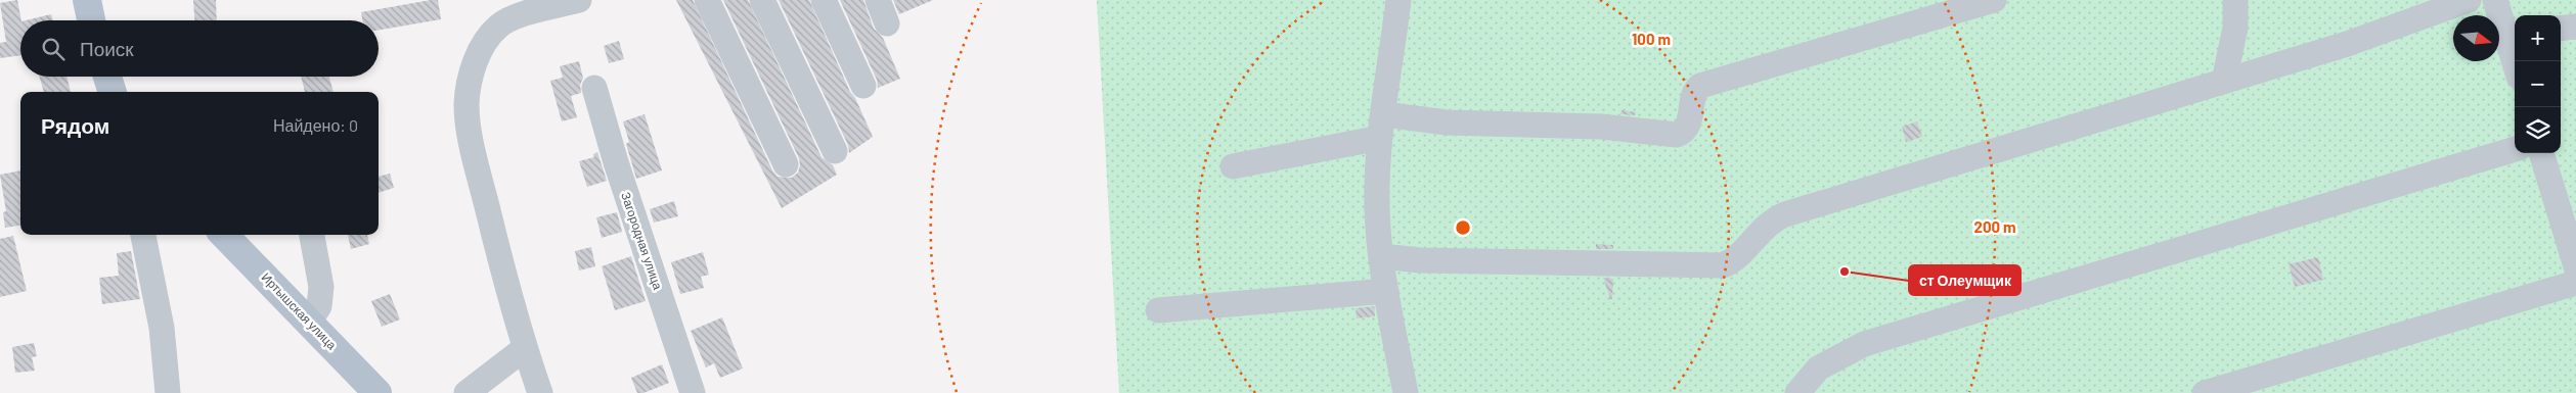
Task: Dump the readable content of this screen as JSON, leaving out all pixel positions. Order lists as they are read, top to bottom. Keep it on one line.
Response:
{"streets":{"main road":["Иртышская улица"],"street":["Загородная улица"]},"places":["ст Олеумщик"],"north":"right","page":{"map_buttons":["+","−"],"search":"Поиск","heading":["Рядом","Найдено: 0"]},"rings":["100 m","200 m"]}
